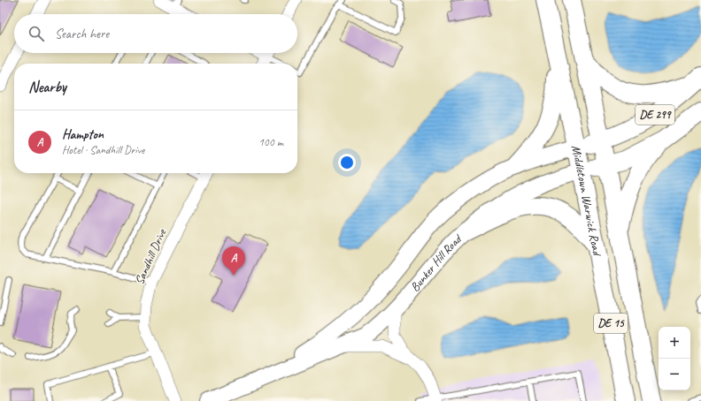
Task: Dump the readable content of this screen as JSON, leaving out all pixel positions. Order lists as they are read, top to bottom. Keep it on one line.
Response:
{"streets":{"main road":["DE 299","Middletown Warwick Road","Bunker Hill Road","DE 15"],"street":["Sandhill Drive"]},"crossings":[["DE 299","Middletown Warwick Road"],["DE 299","Bunker Hill Road"],["DE 299","DE 15"],["Middletown Warwick Road","Bunker Hill Road"],["Middletown Warwick Road","DE 15"],["Bunker Hill Road","DE 15"]],"page":{"search":"Search here","heading":"Nearby","list":[{"mark":"A","name":"Hampton","note":"Hotel · Sandhill Drive","value":"100 m"}],"pins":"A","map_buttons":["+","−"]}}
